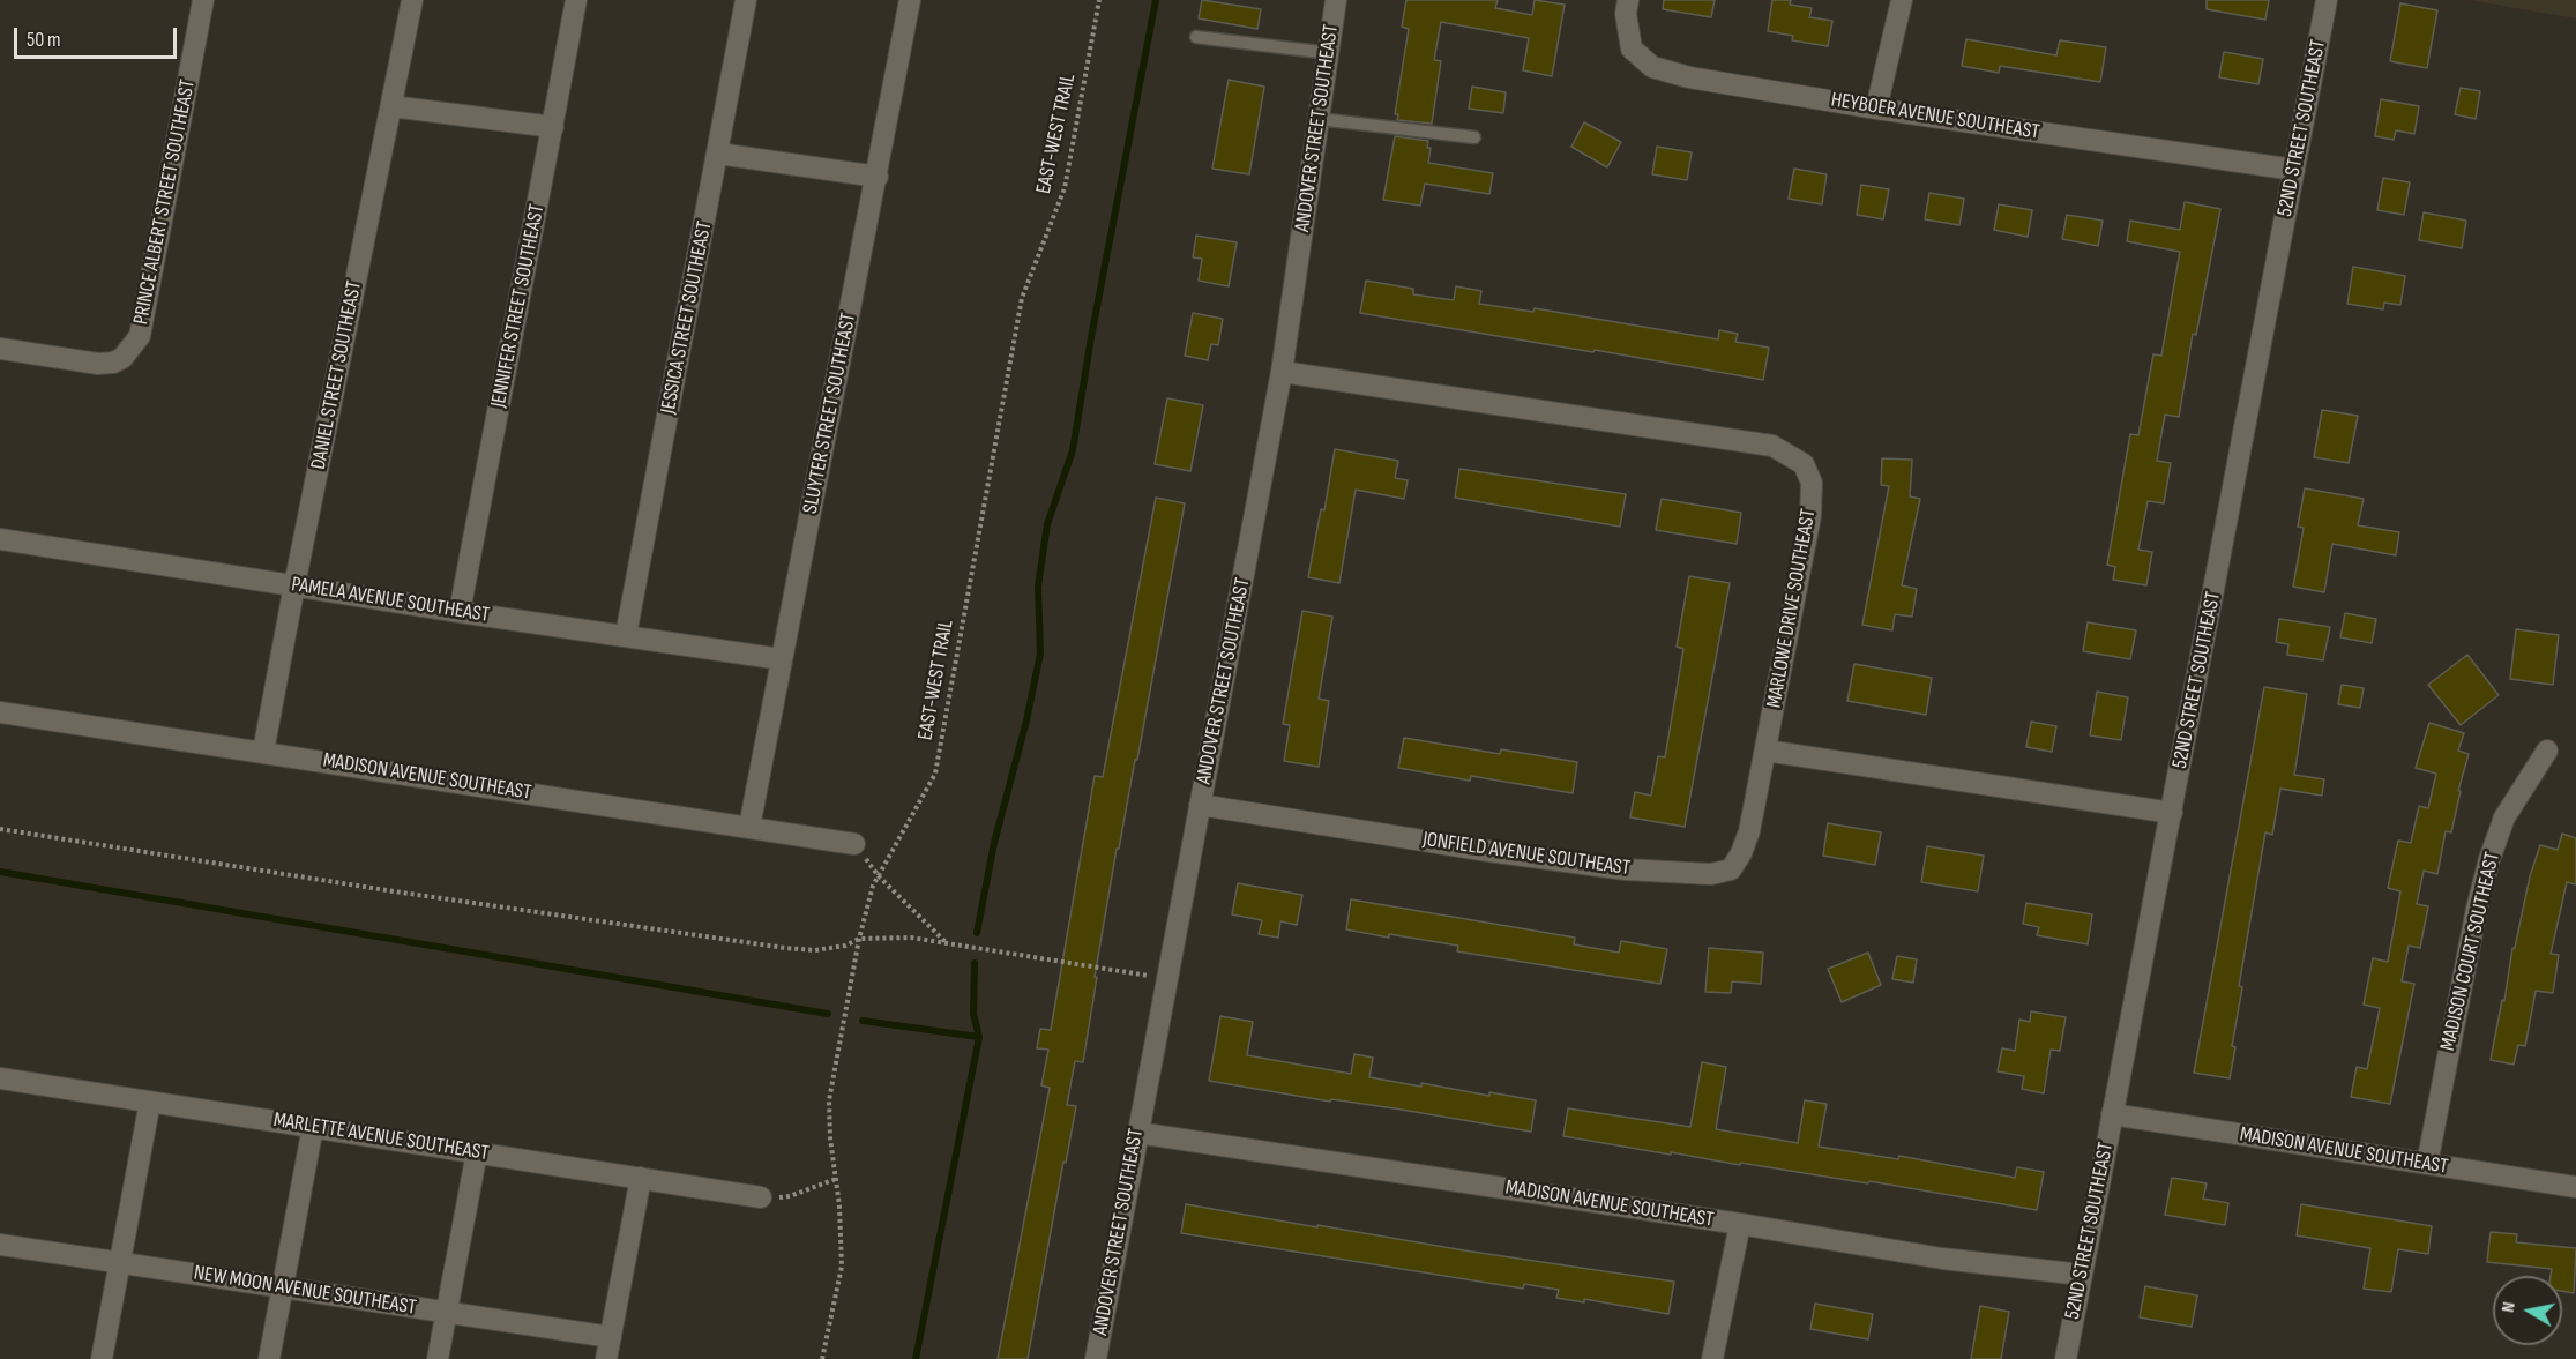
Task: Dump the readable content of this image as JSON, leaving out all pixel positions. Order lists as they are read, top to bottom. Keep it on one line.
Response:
{"streets":{"street":["HEYBOER AVENUE SOUTHEAST","ANDOVER STREET SOUTHEAST","52ND STREET SOUTHEAST","PRINCE ALBERT STREET SOUTHEAST","JENNIFER STREET SOUTHEAST","JESSICA STREET SOUTHEAST","DANIEL STREET SOUTHEAST","SLUYTER STREET SOUTHEAST","PAMELA AVENUE SOUTHEAST","MARLOWE DRIVE SOUTHEAST","MADISON AVENUE SOUTHEAST","JONFIELD AVENUE SOUTHEAST","MADISON COURT SOUTHEAST","MARLETTE AVENUE SOUTHEAST","NEW MOON AVENUE SOUTHEAST"],"path":["EAST-WEST TRAIL"]},"crossings":[["HEYBOER AVENUE SOUTHEAST","52ND STREET SOUTHEAST"],["ANDOVER STREET SOUTHEAST","MARLOWE DRIVE SOUTHEAST"],["ANDOVER STREET SOUTHEAST","MADISON AVENUE SOUTHEAST"],["ANDOVER STREET SOUTHEAST","JONFIELD AVENUE SOUTHEAST"],["52ND STREET SOUTHEAST","MADISON AVENUE SOUTHEAST"],["JENNIFER STREET SOUTHEAST","PAMELA AVENUE SOUTHEAST"],["JESSICA STREET SOUTHEAST","PAMELA AVENUE SOUTHEAST"],["DANIEL STREET SOUTHEAST","PAMELA AVENUE SOUTHEAST"],["DANIEL STREET SOUTHEAST","MADISON AVENUE SOUTHEAST"],["SLUYTER STREET SOUTHEAST","PAMELA AVENUE SOUTHEAST"],["SLUYTER STREET SOUTHEAST","MADISON AVENUE SOUTHEAST"],["MARLOWE DRIVE SOUTHEAST","JONFIELD AVENUE SOUTHEAST"],["MADISON AVENUE SOUTHEAST","MADISON COURT SOUTHEAST"]],"scale_bar":"50 m","north":"left"}
